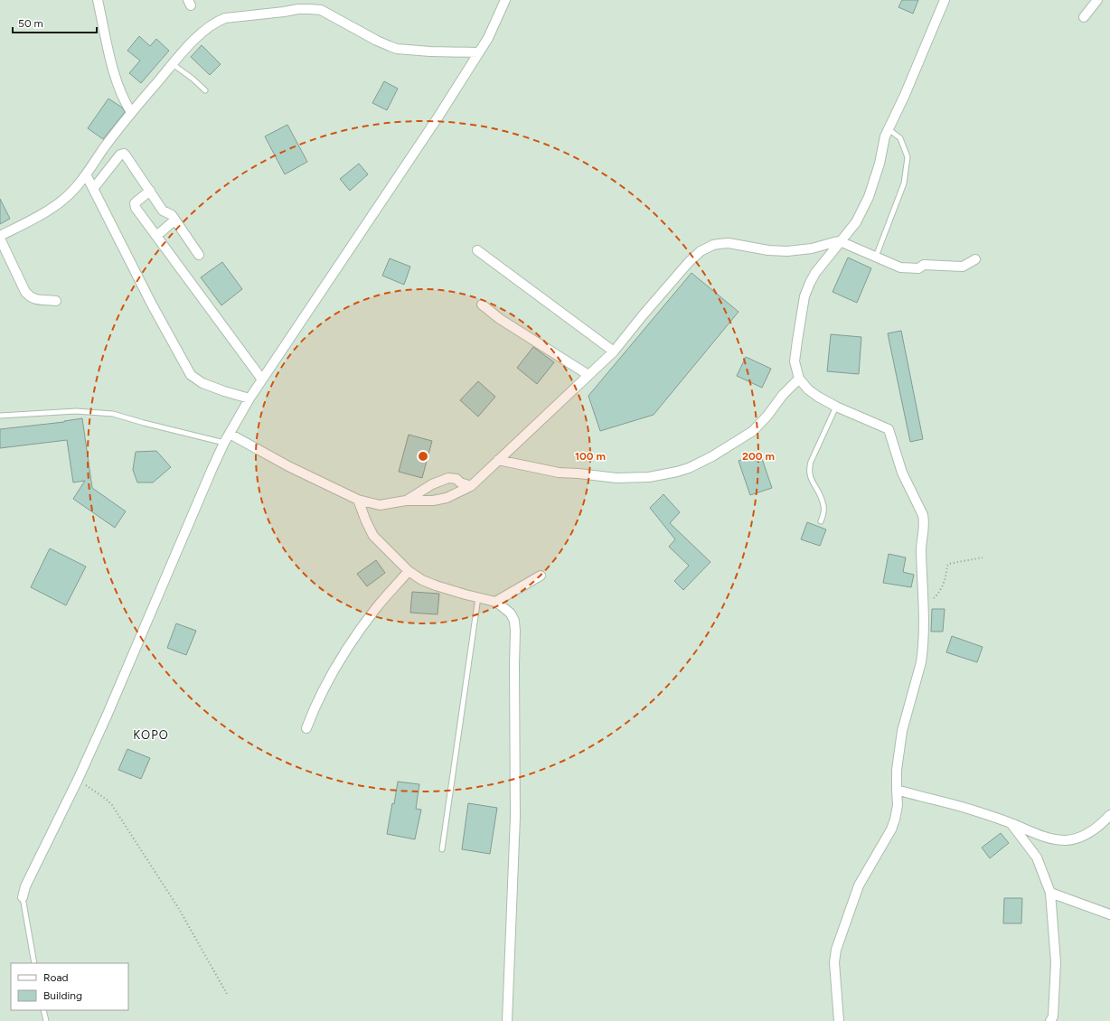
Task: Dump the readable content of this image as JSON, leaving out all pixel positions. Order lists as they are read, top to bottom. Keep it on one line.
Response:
{"districts":["KOPO"],"legend":["Road","Building"],"scale_bar":"50 m","rings":["100 m","200 m"]}
